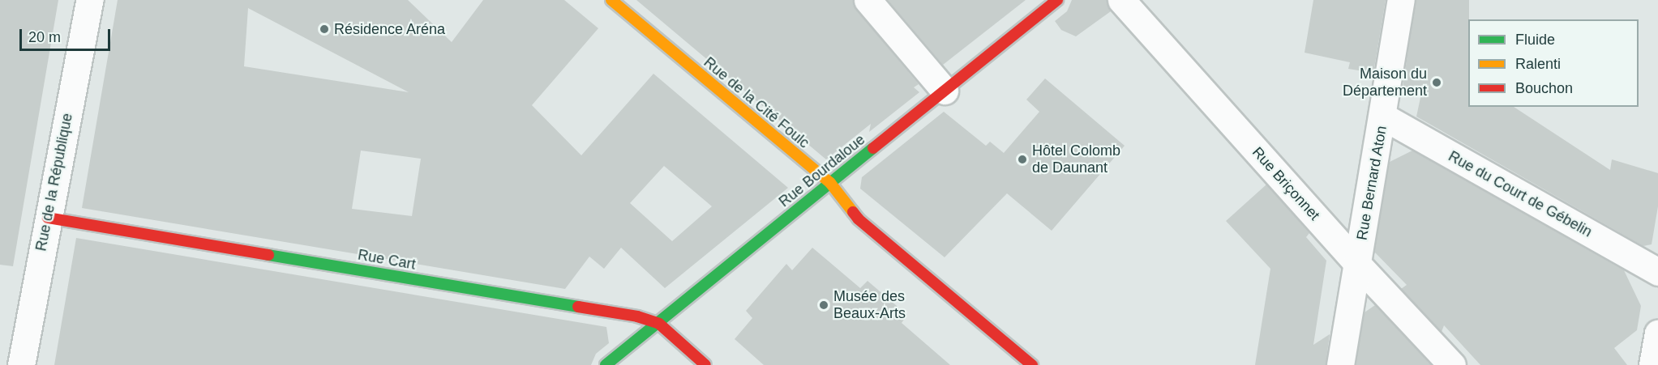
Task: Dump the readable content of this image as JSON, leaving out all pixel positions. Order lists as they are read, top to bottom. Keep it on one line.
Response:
{"streets":{"street":["Rue de la Cité Foulc","Rue Bourdaloue","Rue de la République","Rue Bernard Aton","Rue Briçonnet","Rue du Court de Gébelin","Rue Cart"]},"crossings":[["Rue de la Cité Foulc","Rue Bourdaloue"],["Rue Bourdaloue","Rue Cart"],["Rue de la République","Rue Cart"],["Rue Bernard Aton","Rue Briçonnet"],["Rue Bernard Aton","Rue du Court de Gébelin"]],"places":["Résidence Aréna","Maison du Département","Hôtel Colomb de Daunant","Musée des Beaux-Arts"],"legend":["Fluide","Ralenti","Bouchon"],"scale_bar":"20 m"}
